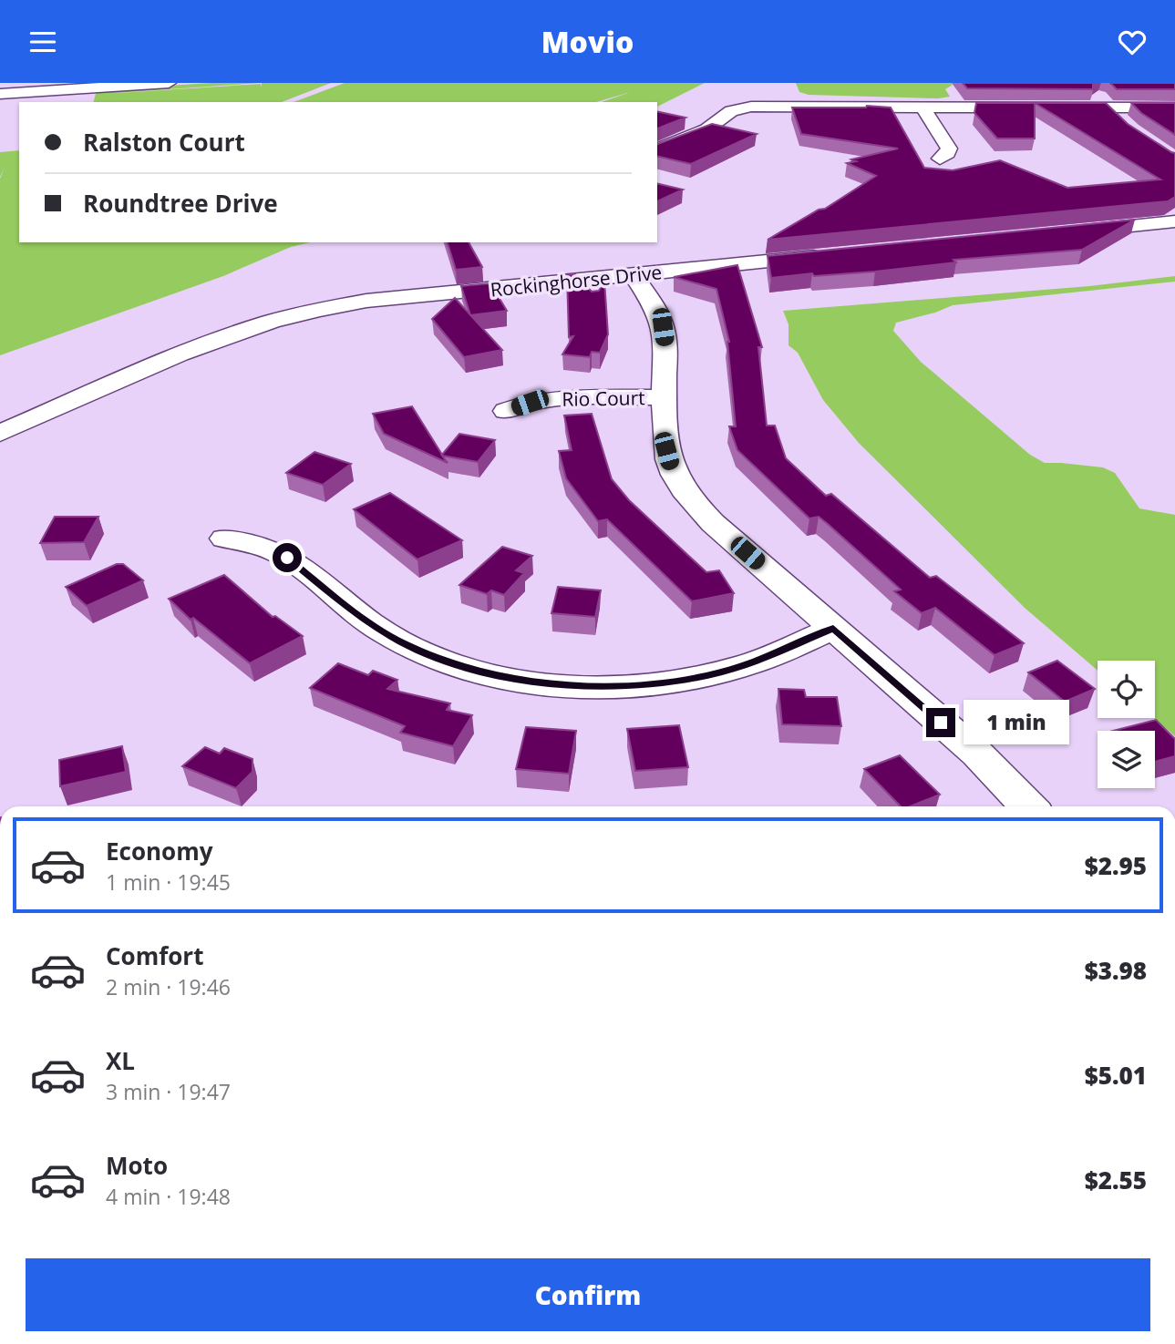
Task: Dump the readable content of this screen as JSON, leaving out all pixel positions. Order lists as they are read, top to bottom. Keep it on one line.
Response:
{"streets":{"street":["Rockinghorse Drive","Rio Court"]},"page":{"header":"Movio","banner":["Ralston Court","Roundtree Drive"],"bubble":"1 min","list":[{"name":"Economy","note":"1 min · 19:45","value":"$2.95"},{"name":"Comfort","note":"2 min · 19:46","value":"$3.98"},{"name":"XL","note":"3 min · 19:47","value":"$5.01"},{"name":"Moto","note":"4 min · 19:48","value":"$2.55"}],"buttons":"Confirm"}}
